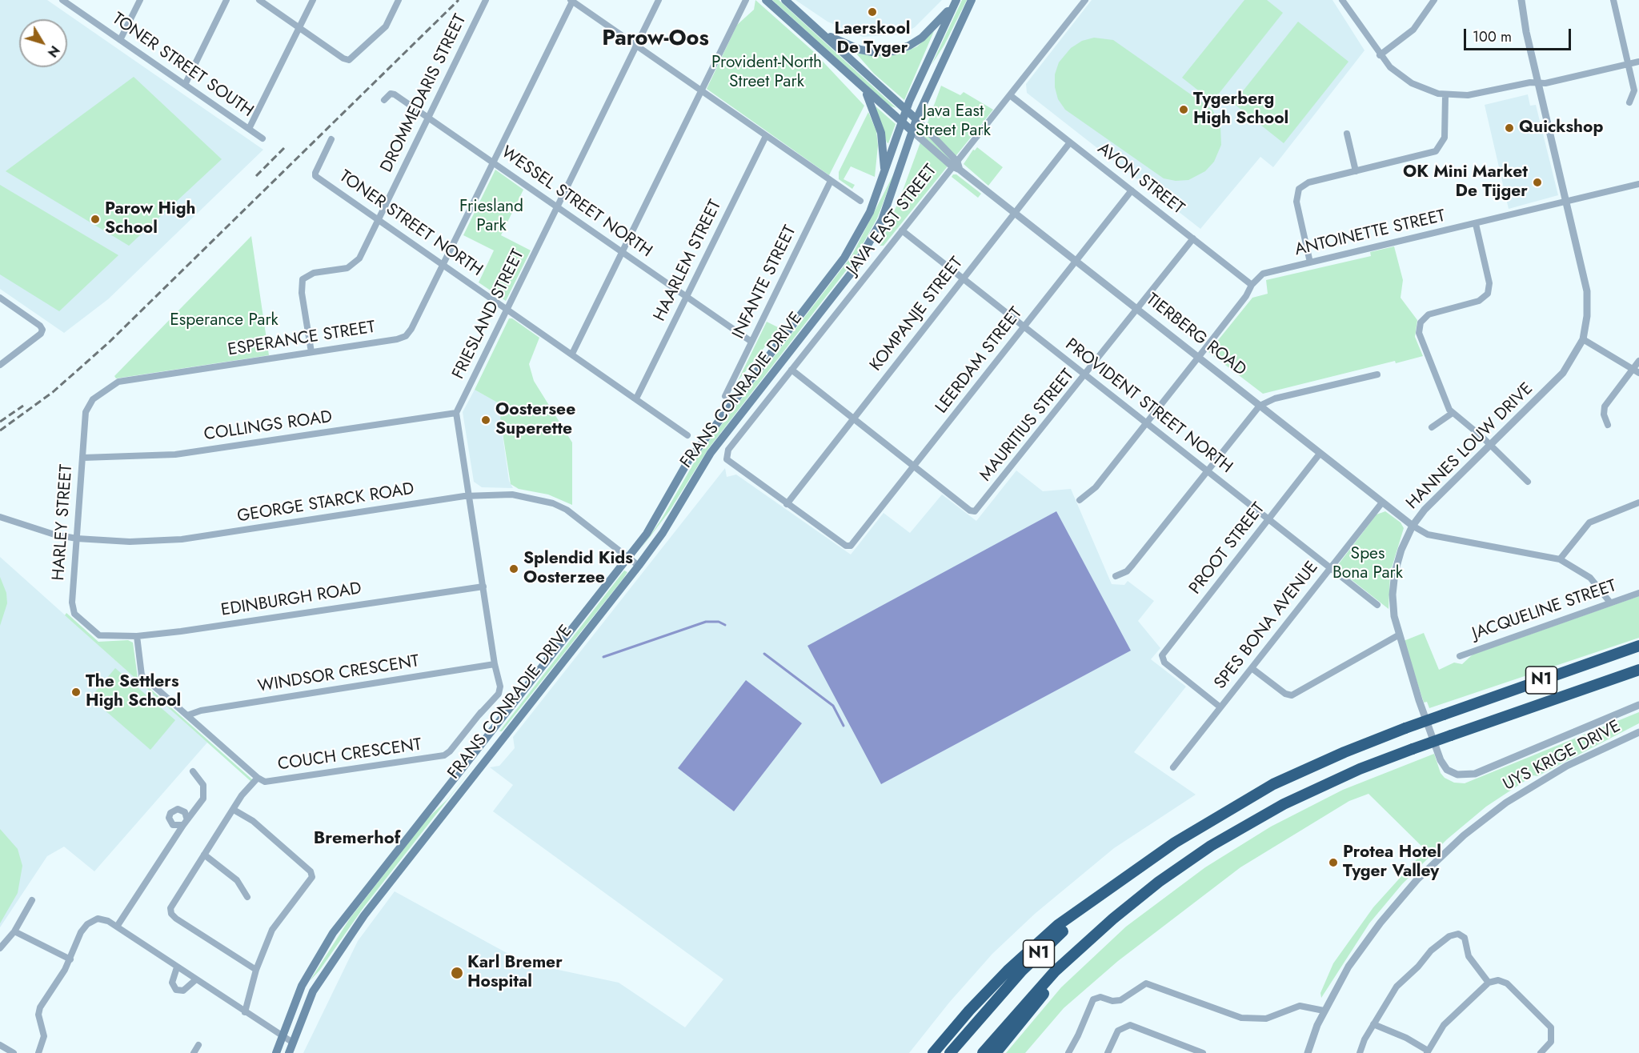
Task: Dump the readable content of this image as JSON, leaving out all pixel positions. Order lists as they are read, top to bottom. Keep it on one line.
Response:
{"streets":{"highway":["N1"],"main road":["TIERBERG ROAD","FRANS CONRADIE DRIVE"],"street":["TONER STREET SOUTH","DROMMEDARIS STREET","AVON STREET","WESSEL STREET NORTH","JAVA EAST STREET","TONER STREET NORTH","ANTOINETTE STREET","HAARLEM STREET","INFANTE STREET","FRIESLAND STREET","KOMPANJE STREET","ESPERANCE STREET","LEERDAM STREET","PROVIDENT STREET NORTH","MAURITIUS STREET","COLLINGS ROAD","HANNES LOUW DRIVE","GEORGE STARCK ROAD","HARLEY STREET","PROOT STREET","EDINBURGH ROAD","JACQUELINE STREET","SPES BONA AVENUE","WINDSOR CRESCENT","COUCH CRESCENT","UYS KRIGE DRIVE"]},"crossings":[["DROMMEDARIS STREET","WESSEL STREET NORTH"],["DROMMEDARIS STREET","TONER STREET NORTH"],["DROMMEDARIS STREET","ESPERANCE STREET"],["AVON STREET","JAVA EAST STREET"],["AVON STREET","ANTOINETTE STREET"],["AVON STREET","KOMPANJE STREET"],["AVON STREET","LEERDAM STREET"],["AVON STREET","MAURITIUS STREET"],["WESSEL STREET NORTH","HAARLEM STREET"],["WESSEL STREET NORTH","INFANTE STREET"],["WESSEL STREET NORTH","FRIESLAND STREET"],["WESSEL STREET NORTH","ESPERANCE STREET"],["JAVA EAST STREET","KOMPANJE STREET"],["JAVA EAST STREET","TIERBERG ROAD"],["JAVA EAST STREET","LEERDAM STREET"],["JAVA EAST STREET","PROVIDENT STREET NORTH"],["TONER STREET NORTH","HAARLEM STREET"],["TONER STREET NORTH","FRIESLAND STREET"],["TONER STREET NORTH","ESPERANCE STREET"],["ANTOINETTE STREET","HANNES LOUW DRIVE"],["FRIESLAND STREET","COLLINGS ROAD"],["KOMPANJE STREET","TIERBERG ROAD"],["KOMPANJE STREET","LEERDAM STREET"],["KOMPANJE STREET","PROVIDENT STREET NORTH"],["TIERBERG ROAD","LEERDAM STREET"],["TIERBERG ROAD","FRANS CONRADIE DRIVE"],["TIERBERG ROAD","MAURITIUS STREET"],["TIERBERG ROAD","HANNES LOUW DRIVE"],["TIERBERG ROAD","PROOT STREET"],["TIERBERG ROAD","SPES BONA AVENUE"],["ESPERANCE STREET","HARLEY STREET"],["LEERDAM STREET","PROVIDENT STREET NORTH"],["LEERDAM STREET","MAURITIUS STREET"],["FRANS CONRADIE DRIVE","GEORGE STARCK ROAD"],["PROVIDENT STREET NORTH","MAURITIUS STREET"],["PROVIDENT STREET NORTH","PROOT STREET"],["PROVIDENT STREET NORTH","SPES BONA AVENUE"],["COLLINGS ROAD","HARLEY STREET"],["GEORGE STARCK ROAD","HARLEY STREET"],["HARLEY STREET","EDINBURGH ROAD"],["PROOT STREET","SPES BONA AVENUE"],["EDINBURGH ROAD","COUCH CRESCENT"],["WINDSOR CRESCENT","COUCH CRESCENT"]],"districts":["Parow-Oos","Bremerhof"],"parks":["Provident-North Street Park","Java East Street Park","Friesland Park","Esperance Park","Spes Bona Park"],"places":["Laerskool De Tyger","Tygerberg High School","Quickshop","OK Mini Market De Tijger","Parow High School","Oostersee Superette","Splendid Kids Oosterzee","The Settlers High School","Protea Hotel Tyger Valley","Karl Bremer Hospital"],"scale_bar":"100 m","north":"bottom right"}
